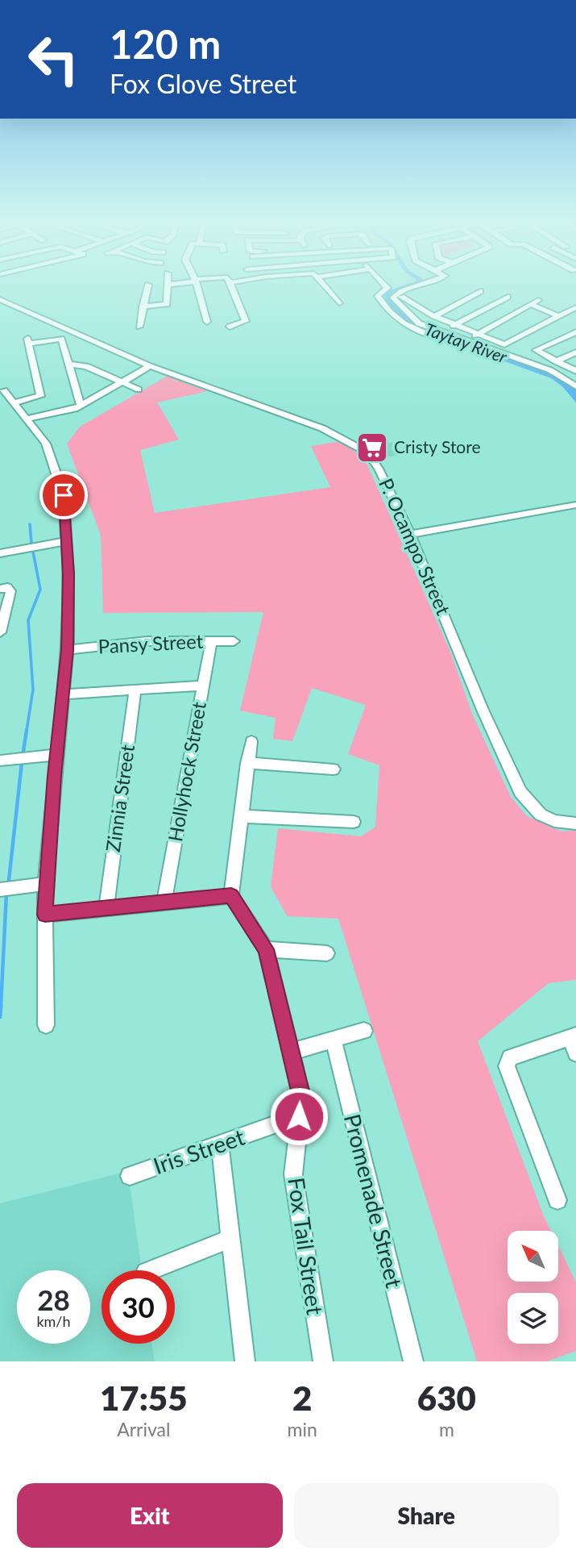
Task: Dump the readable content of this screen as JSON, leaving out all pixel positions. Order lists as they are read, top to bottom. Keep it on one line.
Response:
{"streets":{"street":["P. Ocampo Street","Pansy Street","Hollyhock Street","Zinnia Street","Iris Street","Promenade Street","Fox Tail Street"]},"crossings":[["Pansy Street","Hollyhock Street"],["Iris Street","Fox Tail Street"]],"water":["Taytay River"],"places":{"supermarket":["Cristy Store"]},"north":"top left","page":{"turn":["120 m","Fox Glove Street"],"speed":"28 km/h","limit":"30","eta":["17:55","Arrival","2","min","630","m"],"buttons":["Exit","Share"]}}
